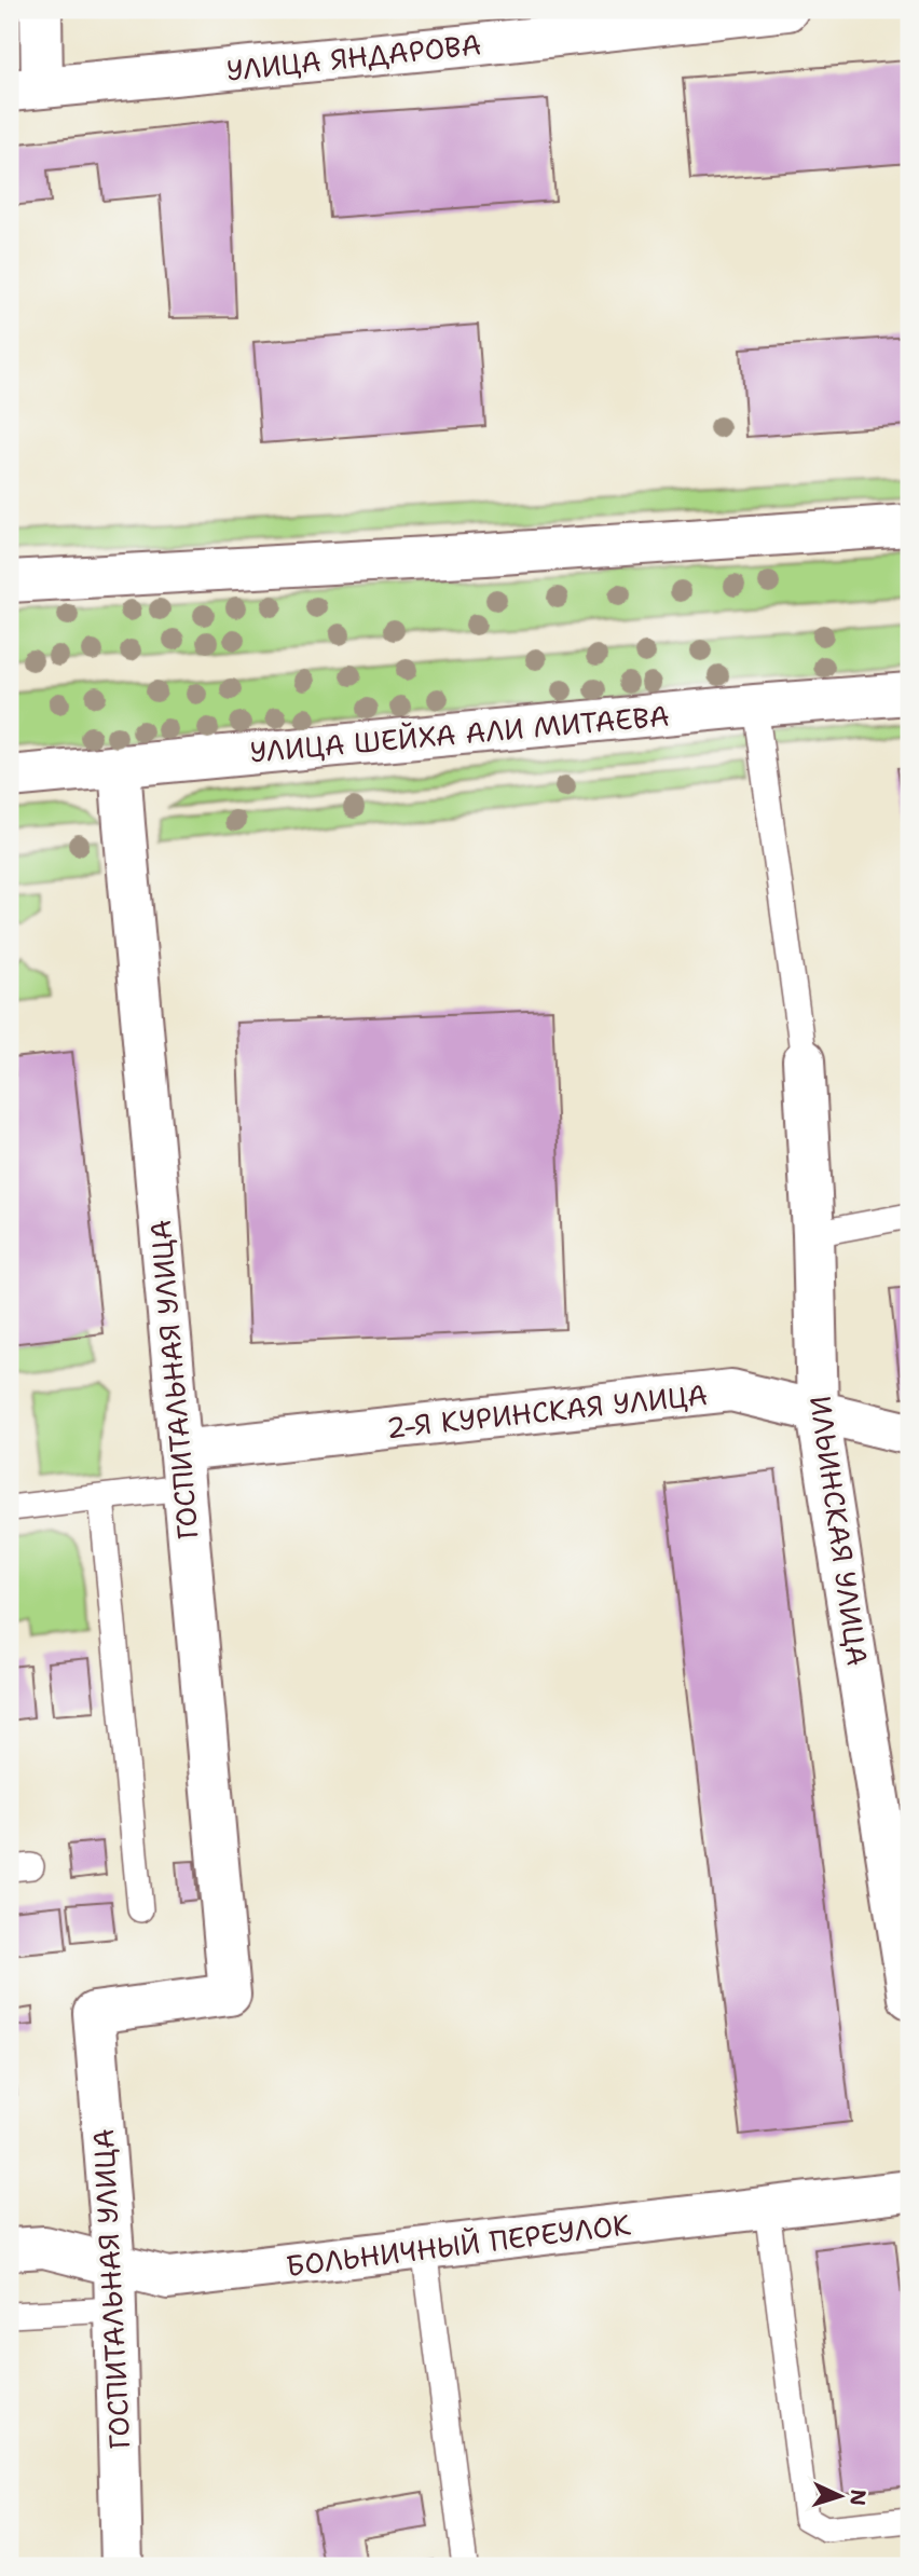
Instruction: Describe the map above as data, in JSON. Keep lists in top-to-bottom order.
{
  "streets": {
    "street": [
      "УЛИЦА ЯНДАРОВА",
      "УЛИЦА ШЕЙХА АЛИ МИТАЕВА",
      "ГОСПИТАЛЬНАЯ УЛИЦА",
      "2-Я КУРИНСКАЯ УЛИЦА",
      "ИЛЬИНСКАЯ УЛИЦА",
      "БОЛЬНИЧНЫЙ ПЕРЕУЛОК"
    ]
  },
  "crossings": [
    ["УЛИЦА ШЕЙХА АЛИ МИТАЕВА", "ГОСПИТАЛЬНАЯ УЛИЦА"],
    ["ГОСПИТАЛЬНАЯ УЛИЦА", "2-Я КУРИНСКАЯ УЛИЦА"],
    ["ГОСПИТАЛЬНАЯ УЛИЦА", "БОЛЬНИЧНЫЙ ПЕРЕУЛОК"],
    ["2-Я КУРИНСКАЯ УЛИЦА", "ИЛЬИНСКАЯ УЛИЦА"]
  ],
  "north": "right"
}
